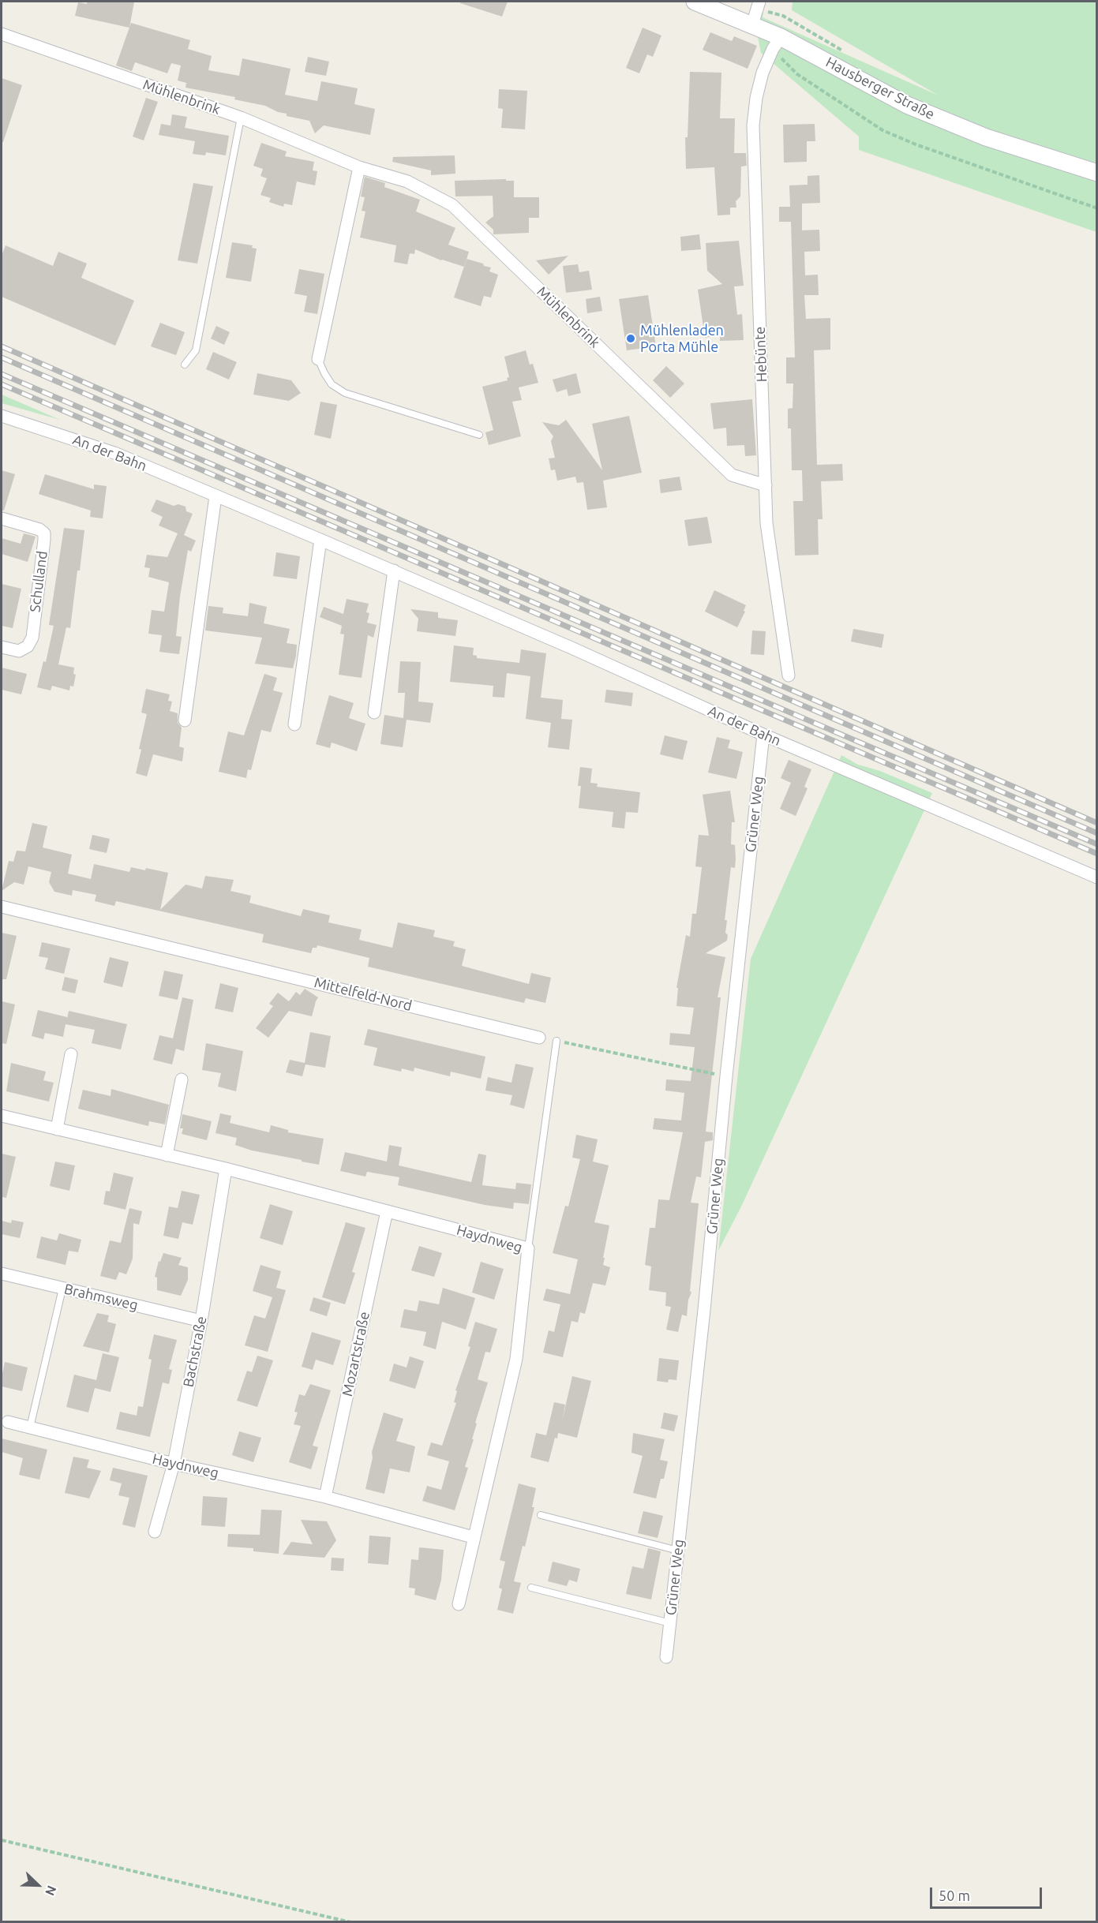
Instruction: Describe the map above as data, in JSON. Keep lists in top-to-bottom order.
{
  "streets": {
    "main road": ["Hausberger Straße"],
    "street": [
      "Mühlenbrink",
      "Hebünte",
      "An der Bahn",
      "Schulland",
      "Grüner Weg",
      "Mittelfeld-Nord",
      "Haydnweg",
      "Brahmsweg",
      "Bachstraße",
      "Mozartstraße"
    ]
  },
  "crossings": [
    ["Hausberger Straße", "Hebünte"],
    ["Mühlenbrink", "Hebünte"],
    ["An der Bahn", "Grüner Weg"],
    ["Haydnweg", "Bachstraße"],
    ["Haydnweg", "Mozartstraße"],
    ["Brahmsweg", "Bachstraße"]
  ],
  "places": ["Mühlenladen Porta Mühle"],
  "scale_bar": "50 m",
  "north": "bottom right"
}
